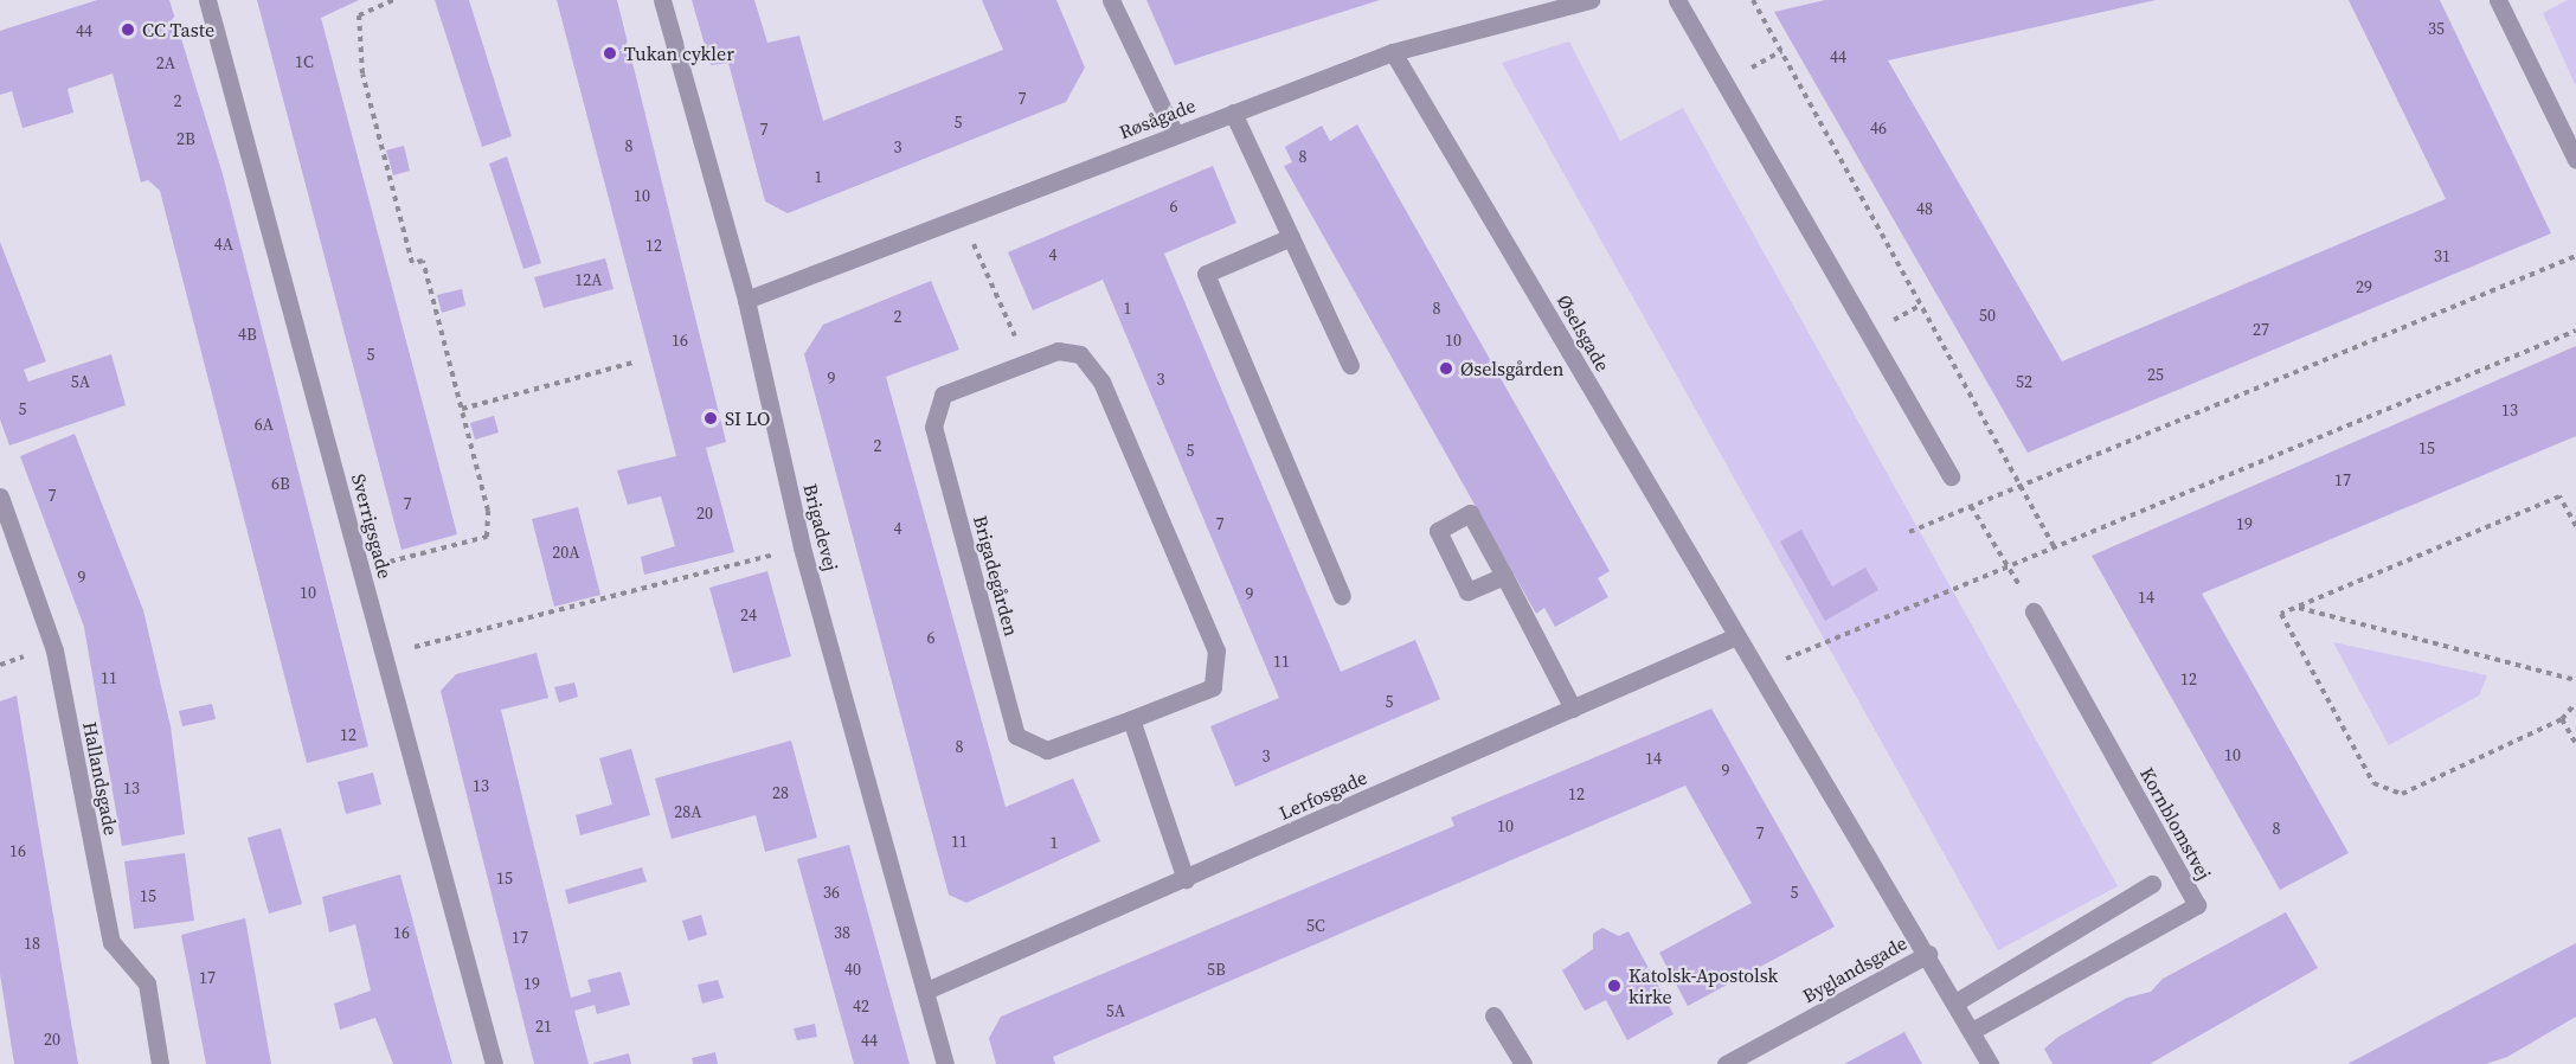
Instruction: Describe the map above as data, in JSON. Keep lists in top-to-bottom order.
{
  "streets": {
    "street": [
      "Røsågade",
      "Øselsgade",
      "Sverrigsgade",
      "Brigadevej",
      "Brigadegården",
      "Hallandsgade",
      "Lerfosgade",
      "Kornblomstvej",
      "Byglandsgade"
    ]
  },
  "crossings": [
    ["Røsågade", "Øselsgade"],
    ["Røsågade", "Brigadevej"],
    ["Øselsgade", "Lerfosgade"],
    ["Brigadevej", "Lerfosgade"]
  ],
  "places": [
    "CC Taste",
    "Tukan cykler",
    "Øselsgården",
    "SI LO",
    "Katolsk-Apostolsk kirke"
  ],
  "house_numbers": [
    "35",
    "44",
    "44",
    "1C",
    "2A",
    "7",
    "2",
    "5",
    "46",
    "7",
    "2B",
    "8",
    "3",
    "8",
    "1",
    "10",
    "6",
    "48",
    "4A",
    "12",
    "4",
    "31",
    "12A",
    "29",
    "1",
    "8",
    "50",
    "2",
    "27",
    "4B",
    "16",
    "10",
    "5",
    "25",
    "9",
    "3",
    "5A",
    "52",
    "5",
    "13",
    "6A",
    "2",
    "15",
    "5",
    "17",
    "6B",
    "7",
    "7",
    "20",
    "7",
    "19",
    "4",
    "20A",
    "9",
    "10",
    "9",
    "14",
    "24",
    "6",
    "11",
    "11",
    "12",
    "5",
    "12",
    "8",
    "10",
    "3",
    "14",
    "9",
    "13",
    "13",
    "28",
    "12",
    "28A",
    "10",
    "8",
    "7",
    "11",
    "1",
    "16",
    "15",
    "36",
    "5",
    "15",
    "5C",
    "16",
    "38",
    "17",
    "18",
    "40",
    "5B",
    "17",
    "19",
    "42",
    "5A",
    "21",
    "20",
    "44"
  ]
}
